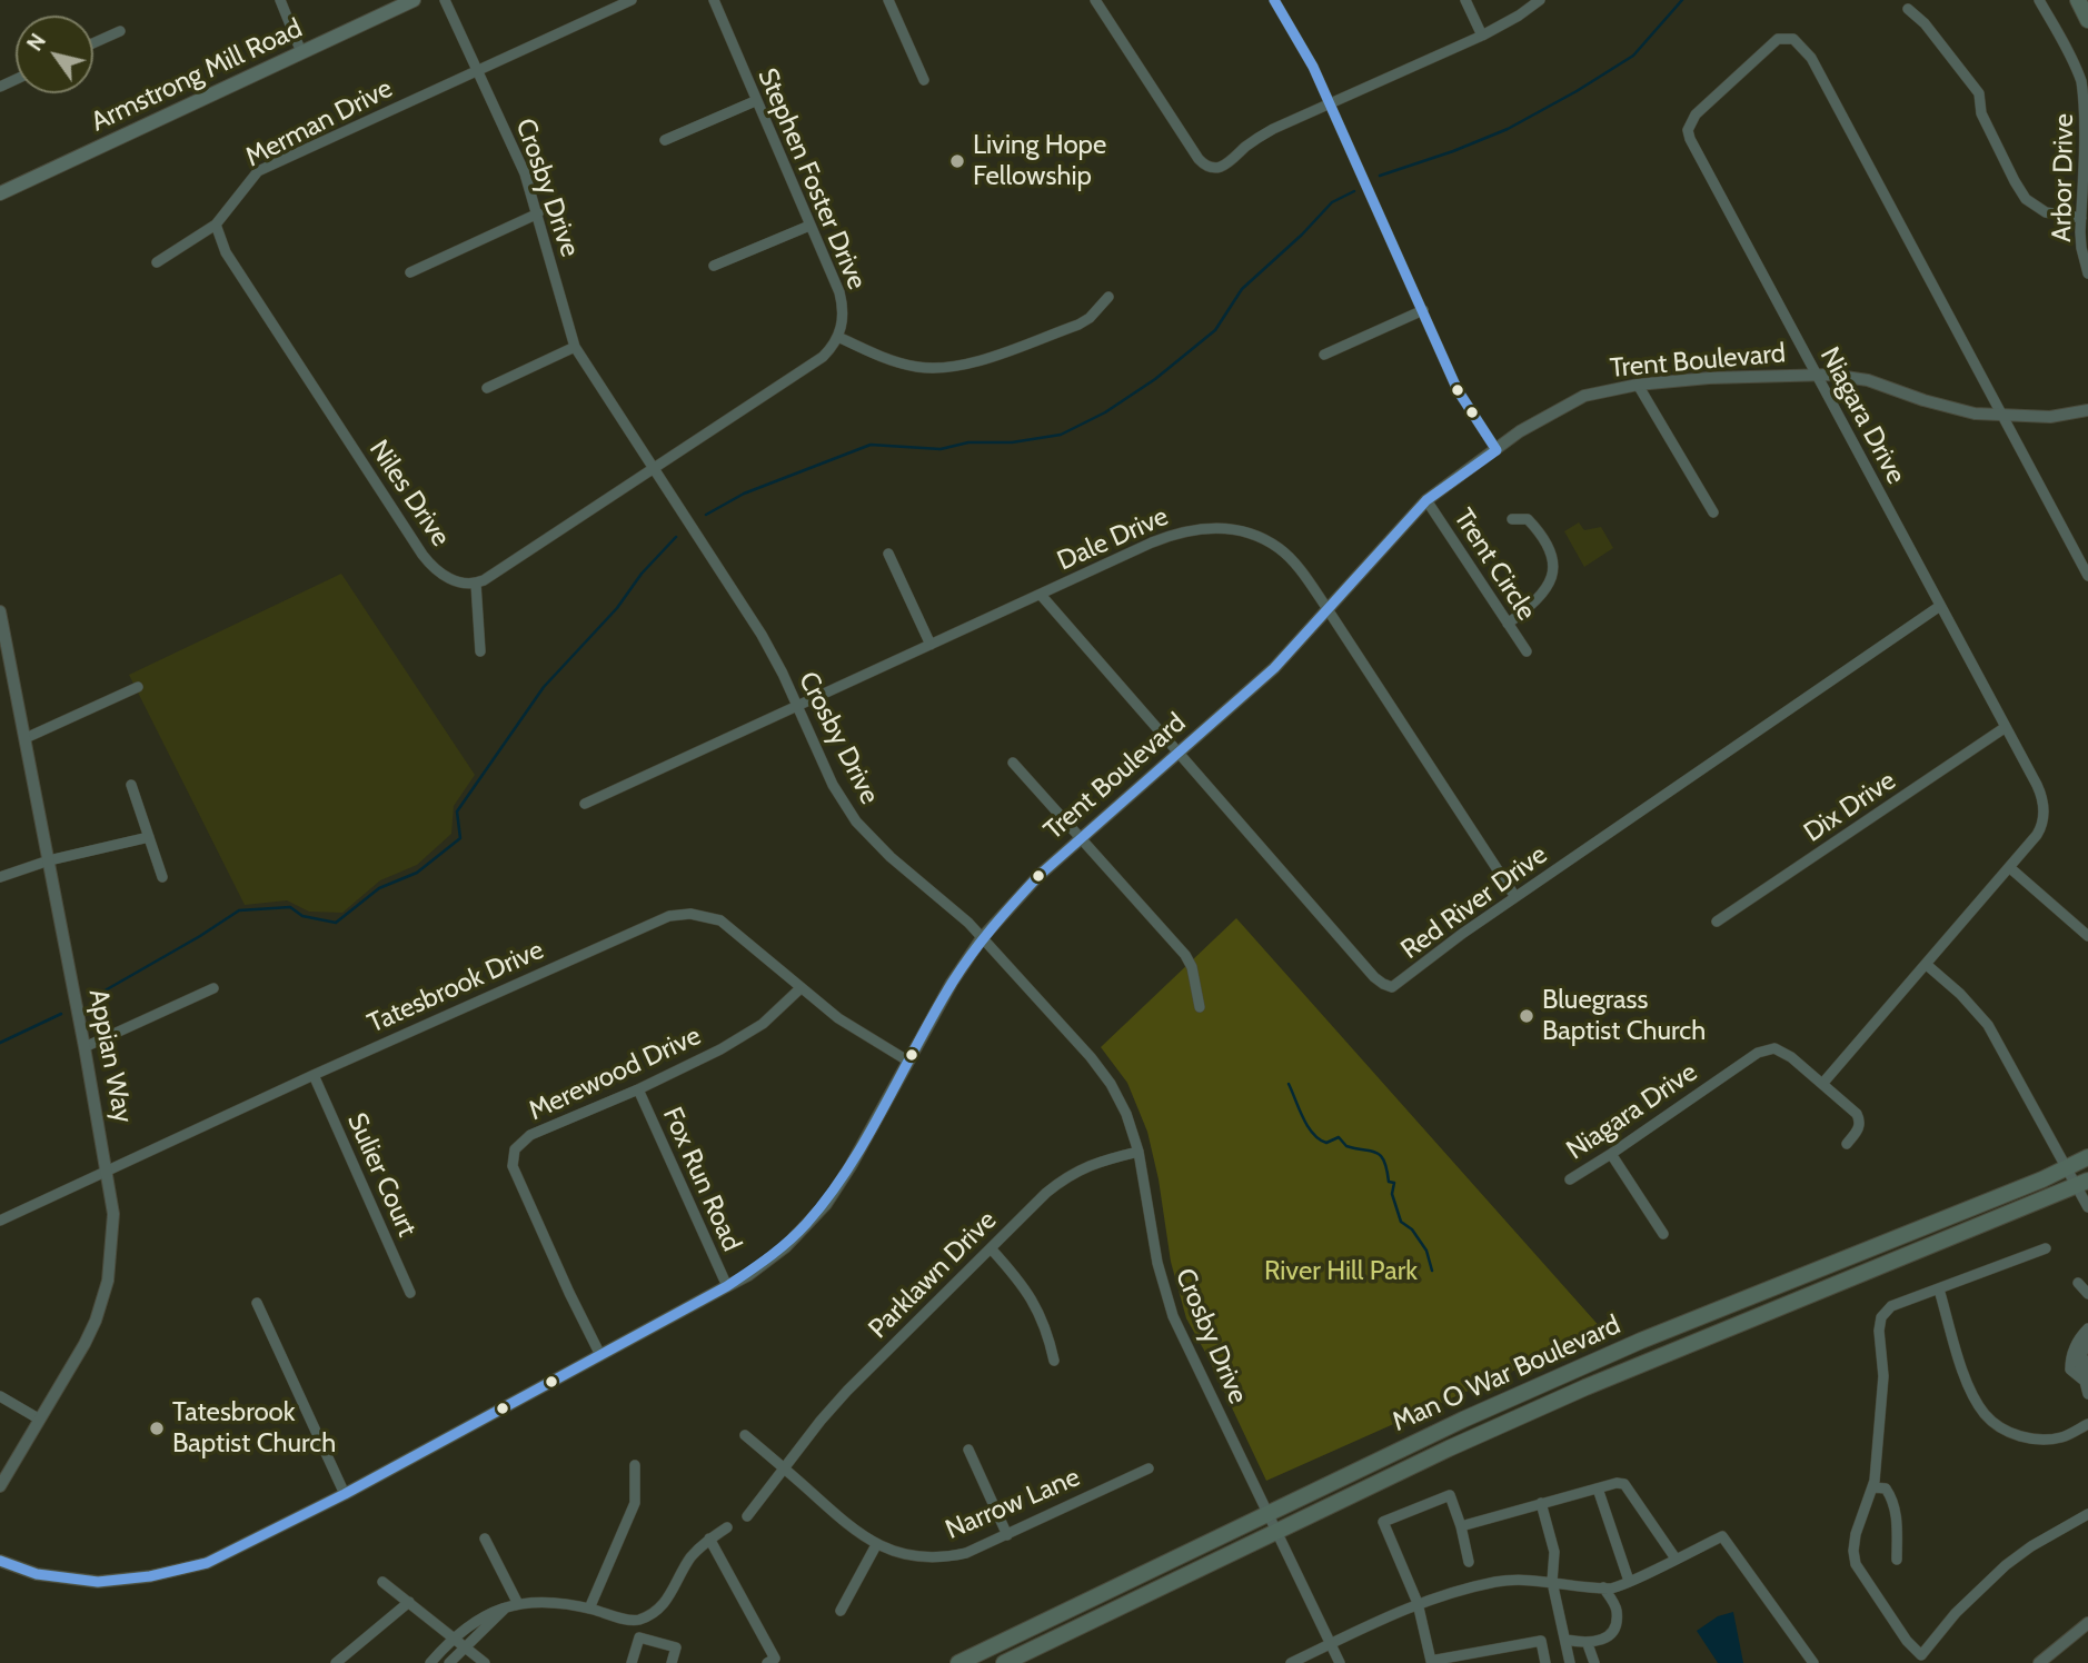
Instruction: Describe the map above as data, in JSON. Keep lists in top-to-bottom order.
{
  "streets": {
    "main road": ["Armstrong Mill Road", "Man O War Boulevard"],
    "street": [
      "Merman Drive",
      "Arbor Drive",
      "Stephen Foster Drive",
      "Crosby Drive",
      "Trent Boulevard",
      "Niagara Drive",
      "Niles Drive",
      "Dale Drive",
      "Trent Circle",
      "Dix Drive",
      "Red River Drive",
      "Tatesbrook Drive",
      "Appian Way",
      "Merewood Drive",
      "Sulier Court",
      "Fox Run Road",
      "Parklawn Drive",
      "Narrow Lane"
    ]
  },
  "crossings": [
    ["Merman Drive", "Crosby Drive"],
    ["Merman Drive", "Niles Drive"],
    ["Crosby Drive", "Trent Boulevard"],
    ["Crosby Drive", "Dale Drive"],
    ["Crosby Drive", "Parklawn Drive"],
    ["Crosby Drive", "Man O War Boulevard"],
    ["Trent Boulevard", "Niagara Drive"],
    ["Trent Boulevard", "Dale Drive"],
    ["Trent Boulevard", "Trent Circle"],
    ["Trent Boulevard", "Red River Drive"],
    ["Trent Boulevard", "Tatesbrook Drive"],
    ["Trent Boulevard", "Merewood Drive"],
    ["Trent Boulevard", "Fox Run Road"],
    ["Niagara Drive", "Dix Drive"],
    ["Niagara Drive", "Red River Drive"],
    ["Dale Drive", "Red River Drive"],
    ["Tatesbrook Drive", "Appian Way"],
    ["Tatesbrook Drive", "Merewood Drive"],
    ["Tatesbrook Drive", "Sulier Court"],
    ["Merewood Drive", "Fox Run Road"],
    ["Parklawn Drive", "Narrow Lane"]
  ],
  "parks": ["River Hill Park"],
  "places": ["Living Hope Fellowship", "Bluegrass Baptist Church", "Tatesbrook Baptist Church"],
  "north": "top left"
}
